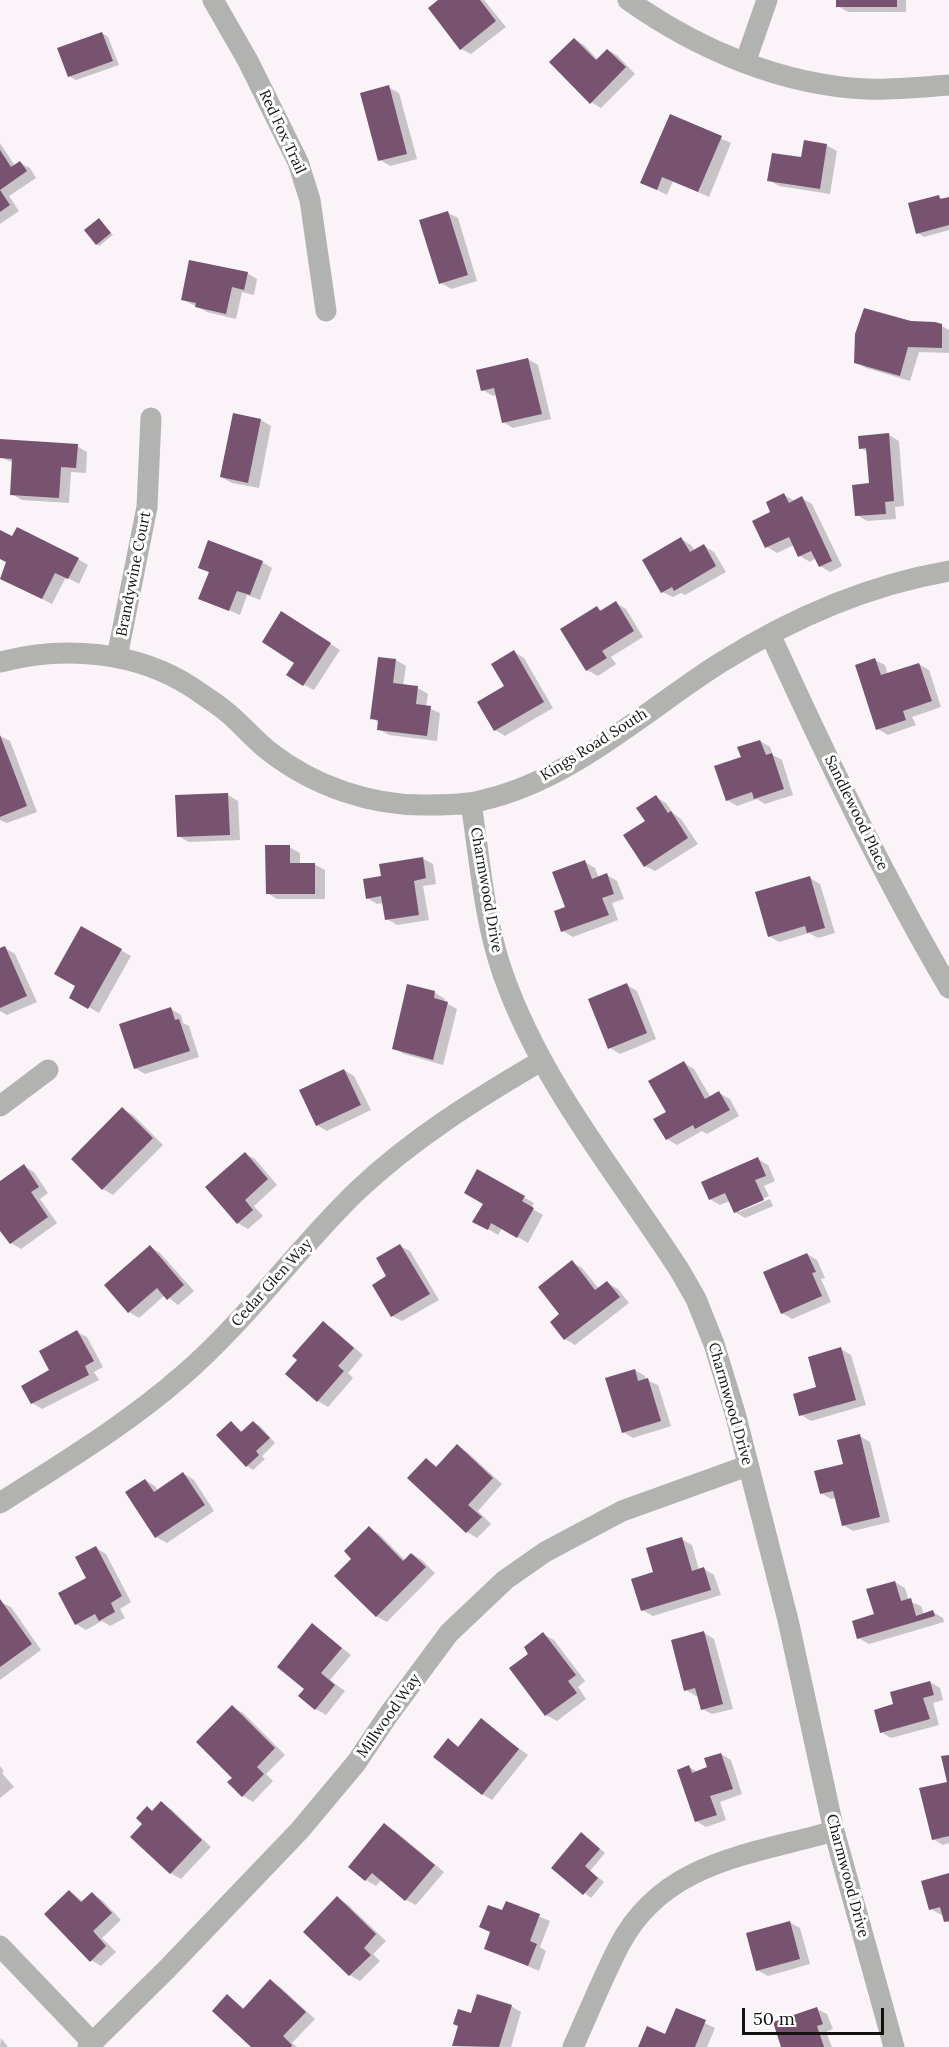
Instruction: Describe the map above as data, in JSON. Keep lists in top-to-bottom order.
{
  "streets": {
    "street": [
      "Red Fox Trail",
      "Brandywine Court",
      "Kings Road South",
      "Sandlewood Place",
      "Charmwood Drive",
      "Cedar Glen Way",
      "Millwood Way"
    ]
  },
  "crossings": [
    ["Brandywine Court", "Kings Road South"],
    ["Kings Road South", "Sandlewood Place"],
    ["Kings Road South", "Charmwood Drive"],
    ["Charmwood Drive", "Cedar Glen Way"],
    ["Charmwood Drive", "Millwood Way"]
  ],
  "scale_bar": "50 m"
}
